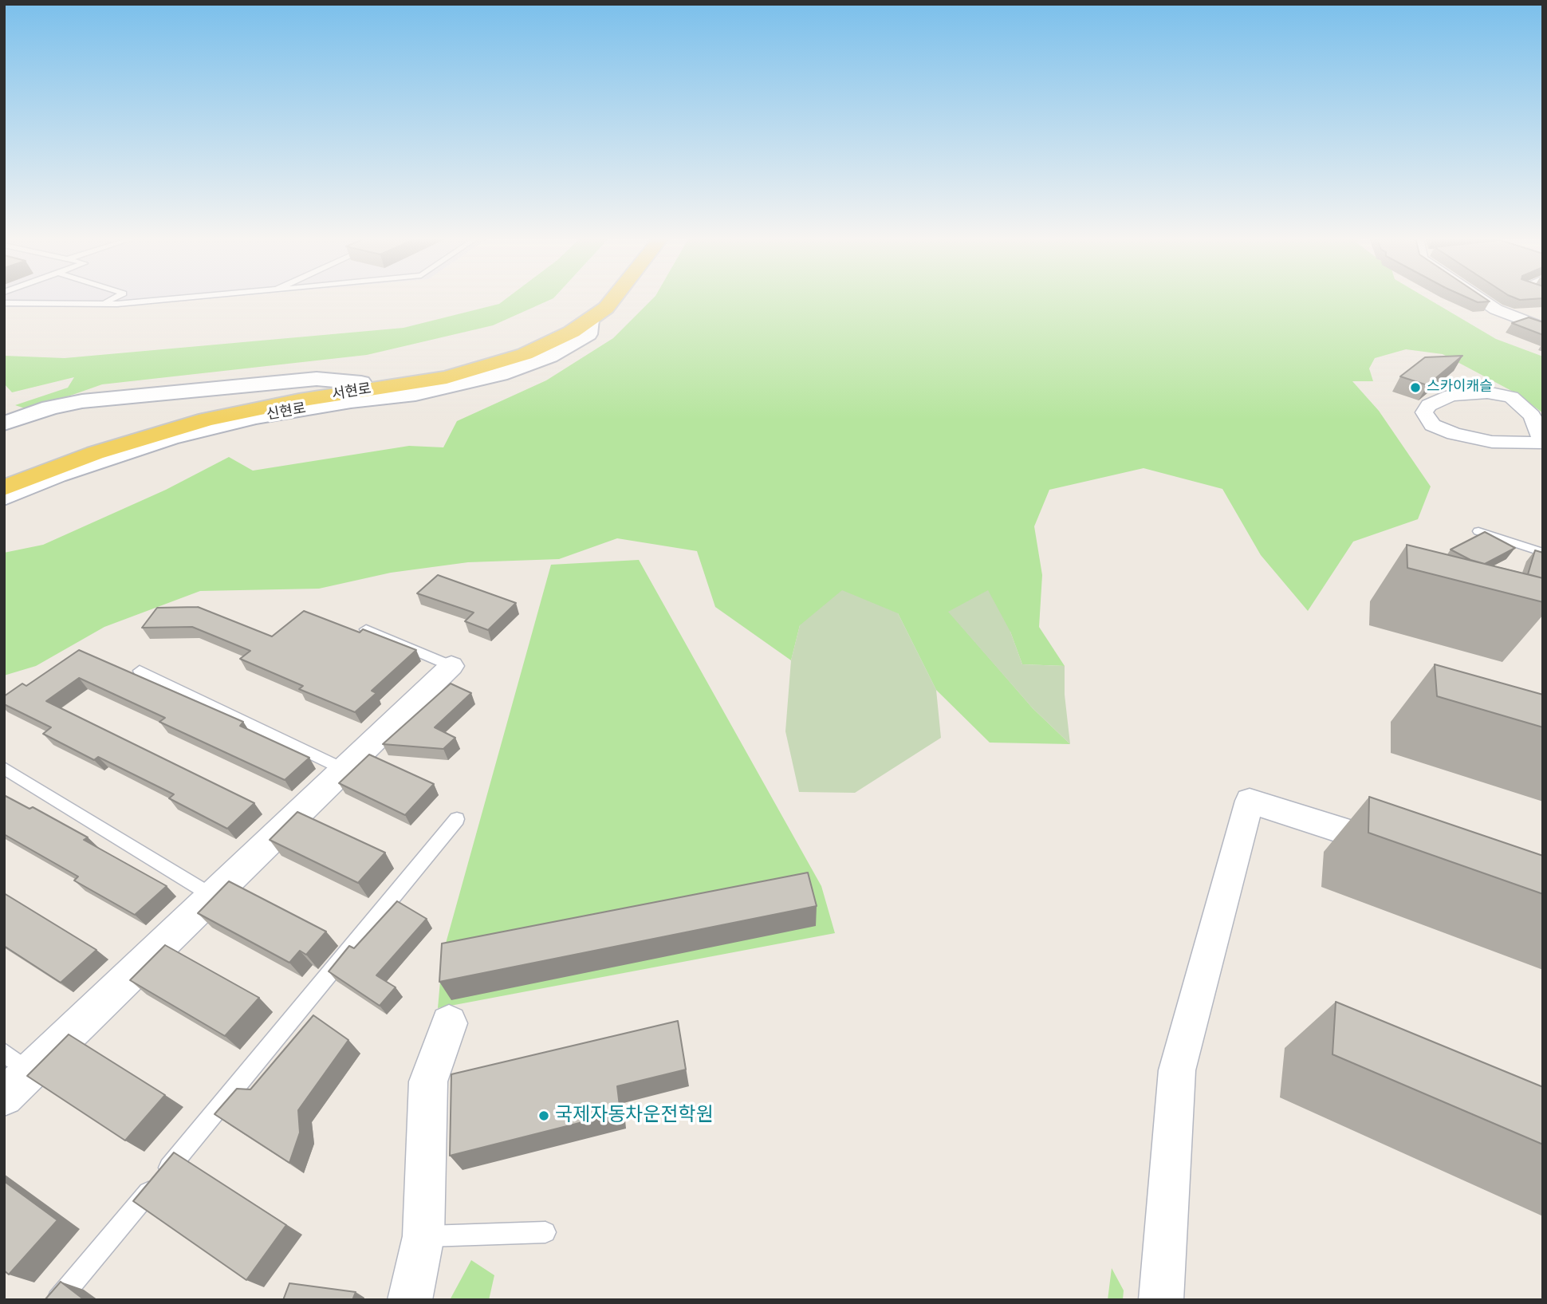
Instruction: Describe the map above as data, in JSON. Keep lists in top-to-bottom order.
{
  "streets": {
    "main road": ["서현로", "신현로"]
  },
  "crossings": [
    ["서현로", "신현로"]
  ],
  "places": ["스카이캐슬", "국제자동차운전학원"]
}
